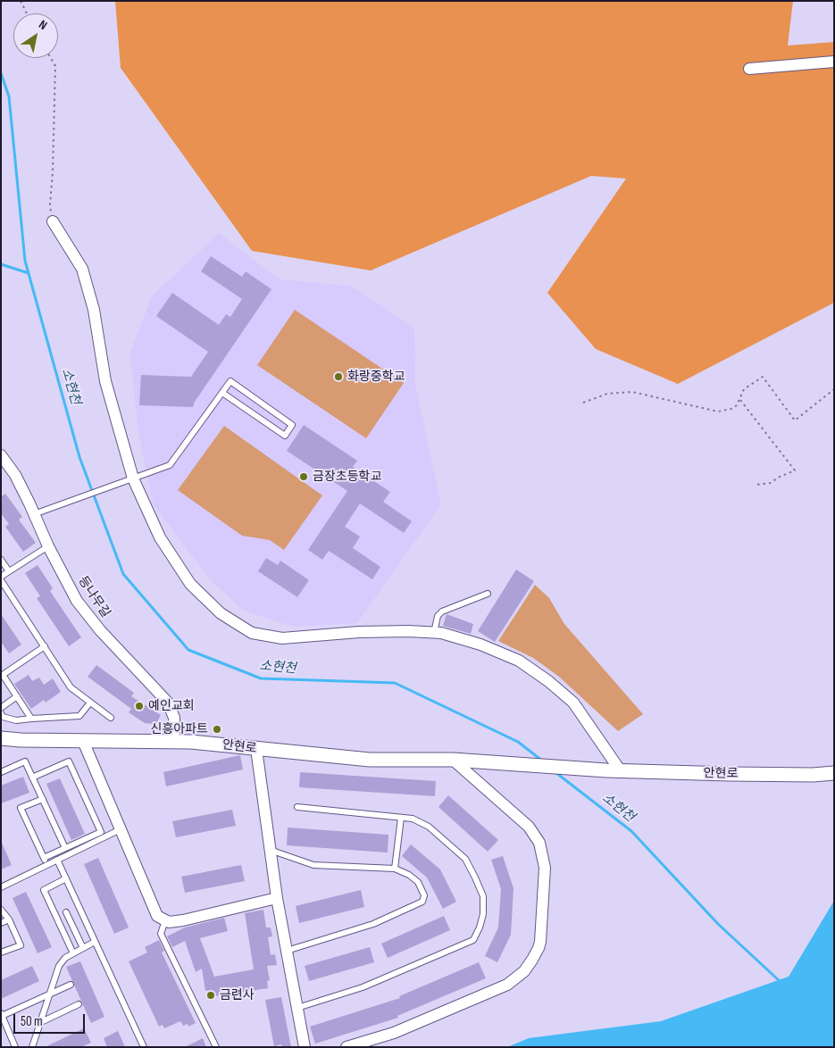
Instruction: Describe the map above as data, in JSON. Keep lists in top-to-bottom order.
{
  "streets": {
    "street": ["등나무길", "안현로"]
  },
  "crossings": [
    ["등나무길", "안현로"]
  ],
  "water": ["소현천"],
  "places": [
    "화랑중학교",
    "금장초등학교",
    "예인교회",
    "신흥아파트",
    "금련사"
  ],
  "scale_bar": "50 m",
  "north": "top right"
}
